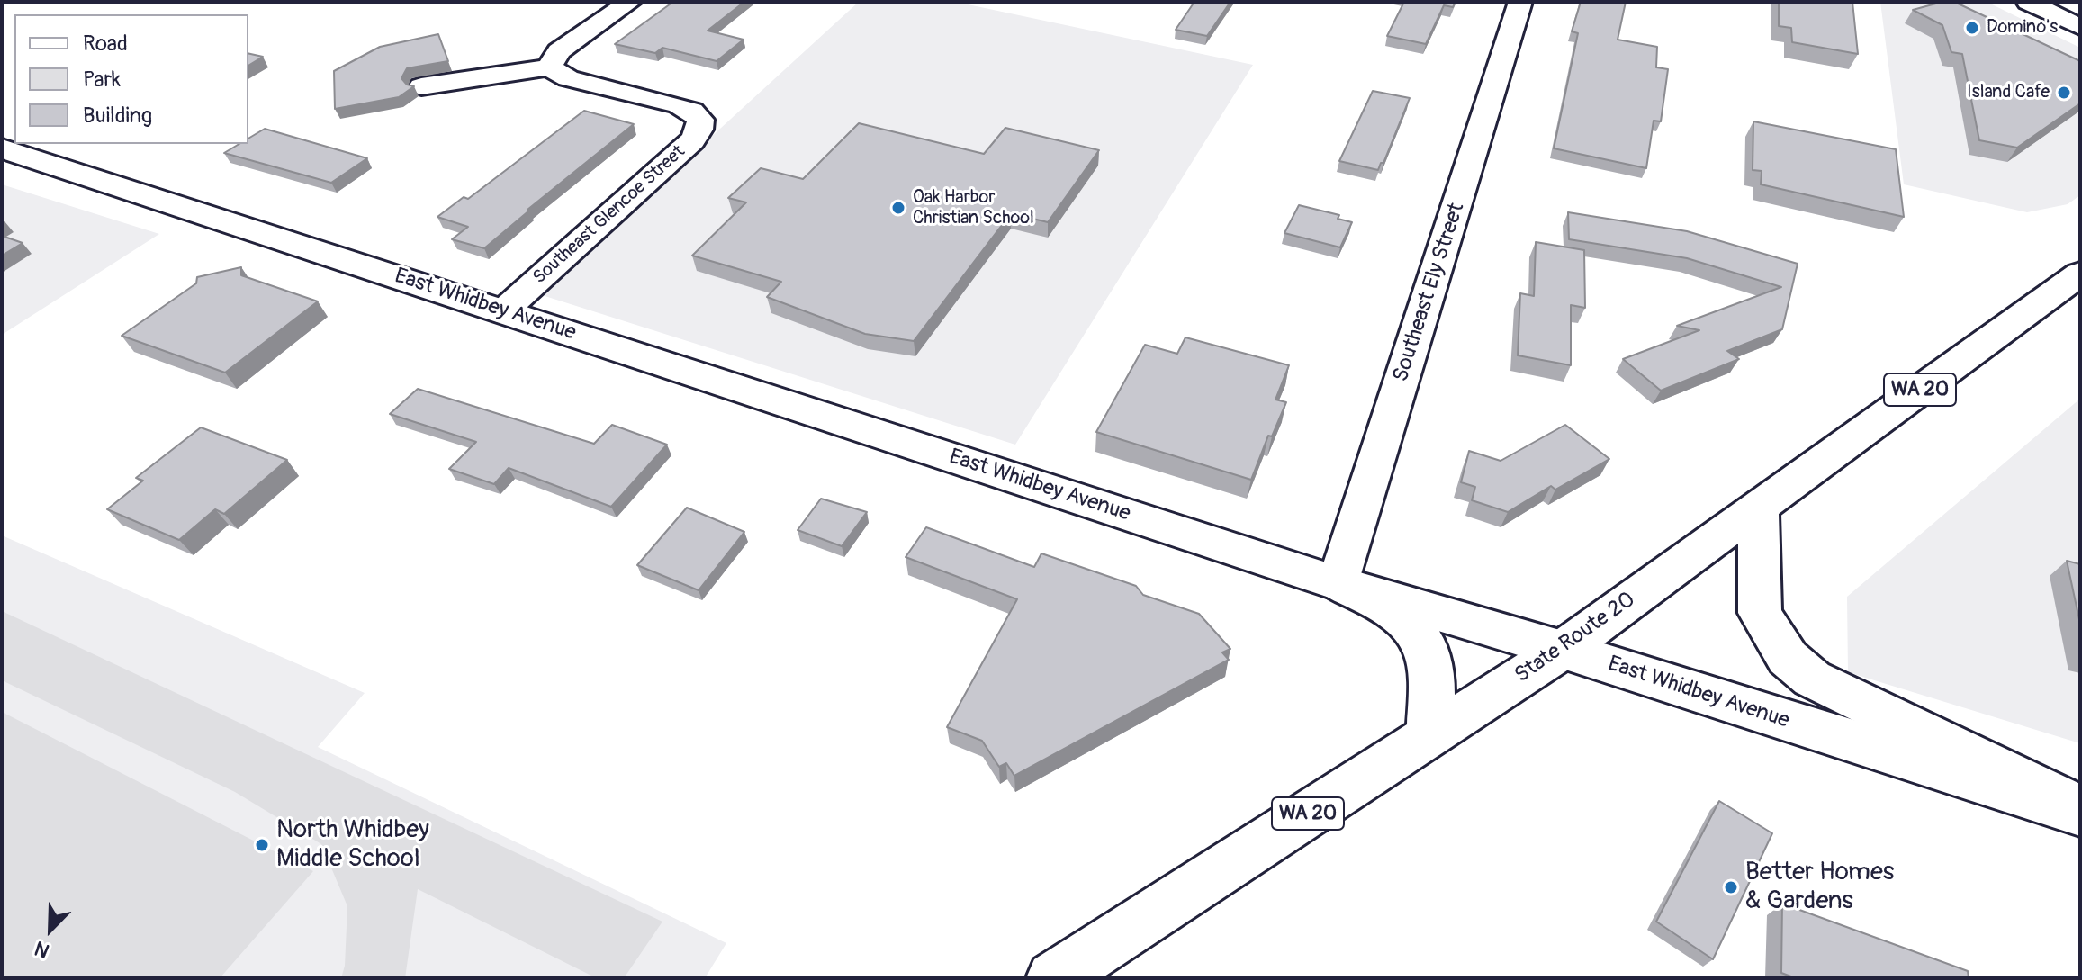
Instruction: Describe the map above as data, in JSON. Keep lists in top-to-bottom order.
{
  "streets": {
    "street": [
      "Southeast Glencoe Street",
      "Southeast Ely Street",
      "East Whidbey Avenue",
      "WA 20",
      "State Route 20"
    ]
  },
  "crossings": [
    ["Southeast Glencoe Street", "East Whidbey Avenue"],
    ["Southeast Ely Street", "East Whidbey Avenue"],
    ["East Whidbey Avenue", "State Route 20"]
  ],
  "places": [
    "Domino's",
    "Island Cafe",
    "Oak Harbor Christian School",
    "North Whidbey Middle School",
    "Better Homes & Gardens"
  ],
  "legend": ["Road", "Park", "Building"],
  "north": "bottom left"
}
